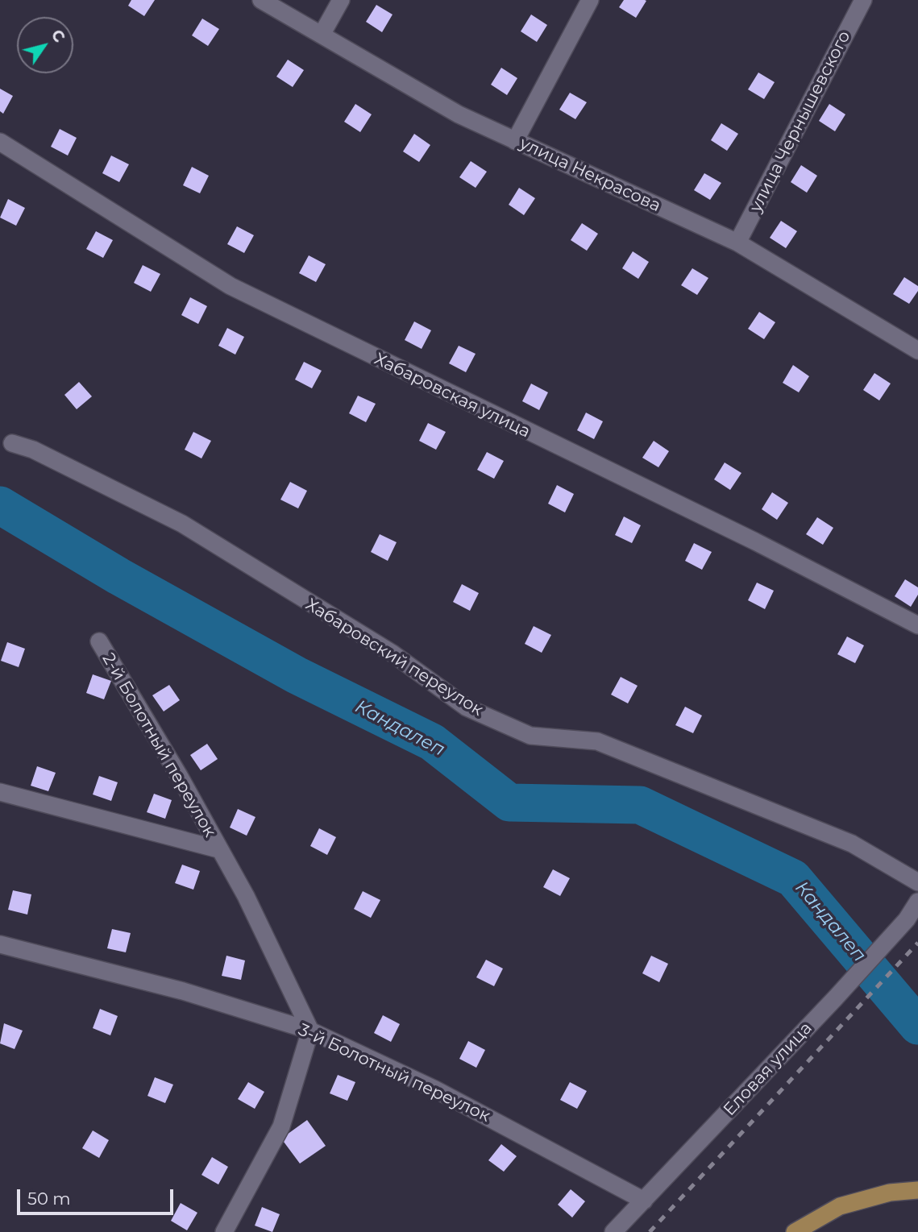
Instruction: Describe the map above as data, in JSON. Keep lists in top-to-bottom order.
{
  "streets": {
    "street": [
      "улица Чернышевского",
      "улица Некрасова",
      "Хабаровская улица",
      "Хабаровский переулок",
      "2-й Болотный переулок",
      "Еловая улица",
      "3-й Болотный переулок"
    ]
  },
  "crossings": [
    ["улица Чернышевского", "улица Некрасова"],
    ["2-й Болотный переулок", "3-й Болотный переулок"],
    ["Еловая улица", "3-й Болотный переулок"]
  ],
  "water": ["Кандалеп"],
  "scale_bar": "50 m",
  "north": "top right"
}
